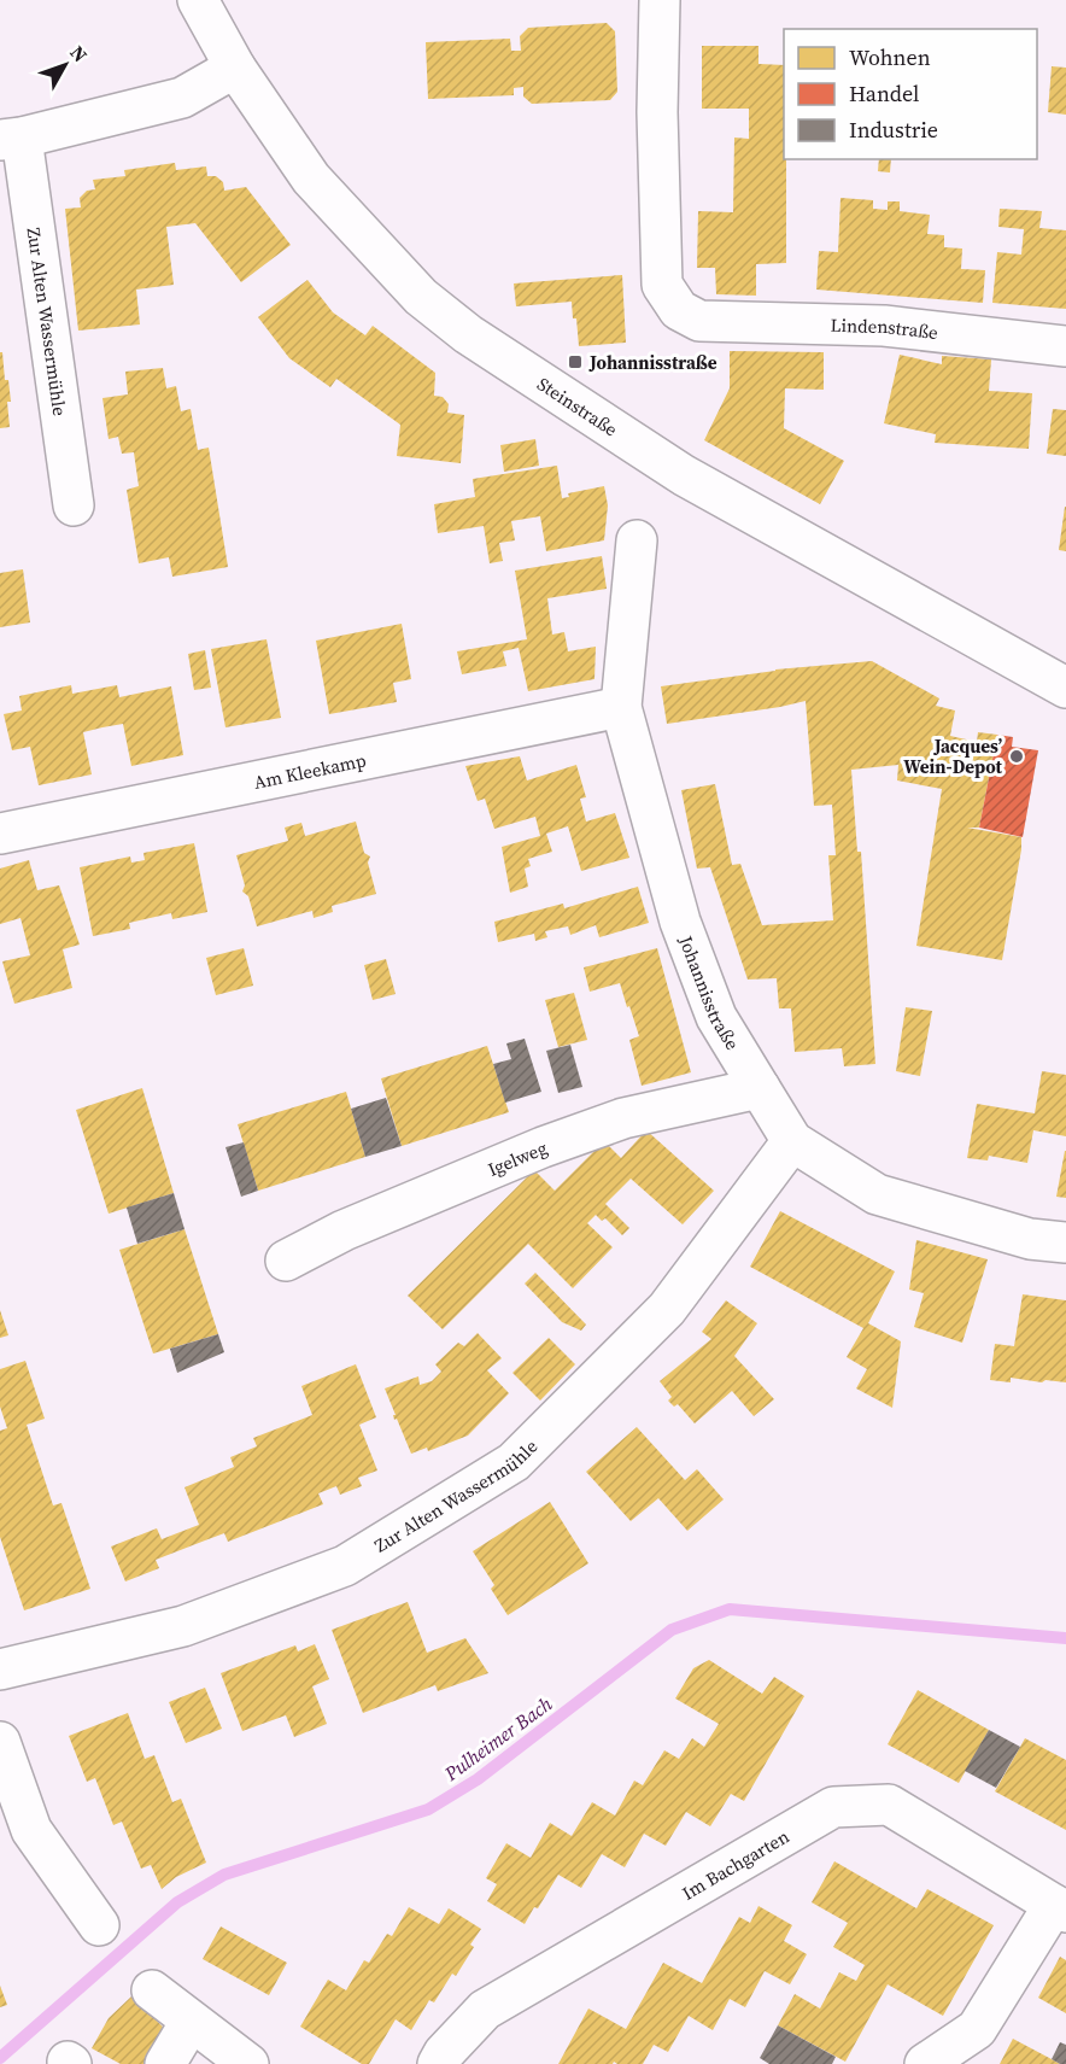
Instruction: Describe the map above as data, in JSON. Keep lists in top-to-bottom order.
{
  "streets": {
    "street": [
      "Zur Alten Wassermühle",
      "Lindenstraße",
      "Steinstraße",
      "Am Kleekamp",
      "Johannisstraße",
      "Igelweg",
      "Im Bachgarten"
    ]
  },
  "crossings": [
    ["Zur Alten Wassermühle", "Steinstraße"],
    ["Zur Alten Wassermühle", "Johannisstraße"],
    ["Am Kleekamp", "Johannisstraße"],
    ["Johannisstraße", "Igelweg"]
  ],
  "water": ["Pulheimer Bach"],
  "places": {
    "transit": ["Johannisstraße"],
    "other": ["Jacques’ Wein-Depot"]
  },
  "legend": ["Wohnen", "Handel", "Industrie"],
  "north": "top right"
}
